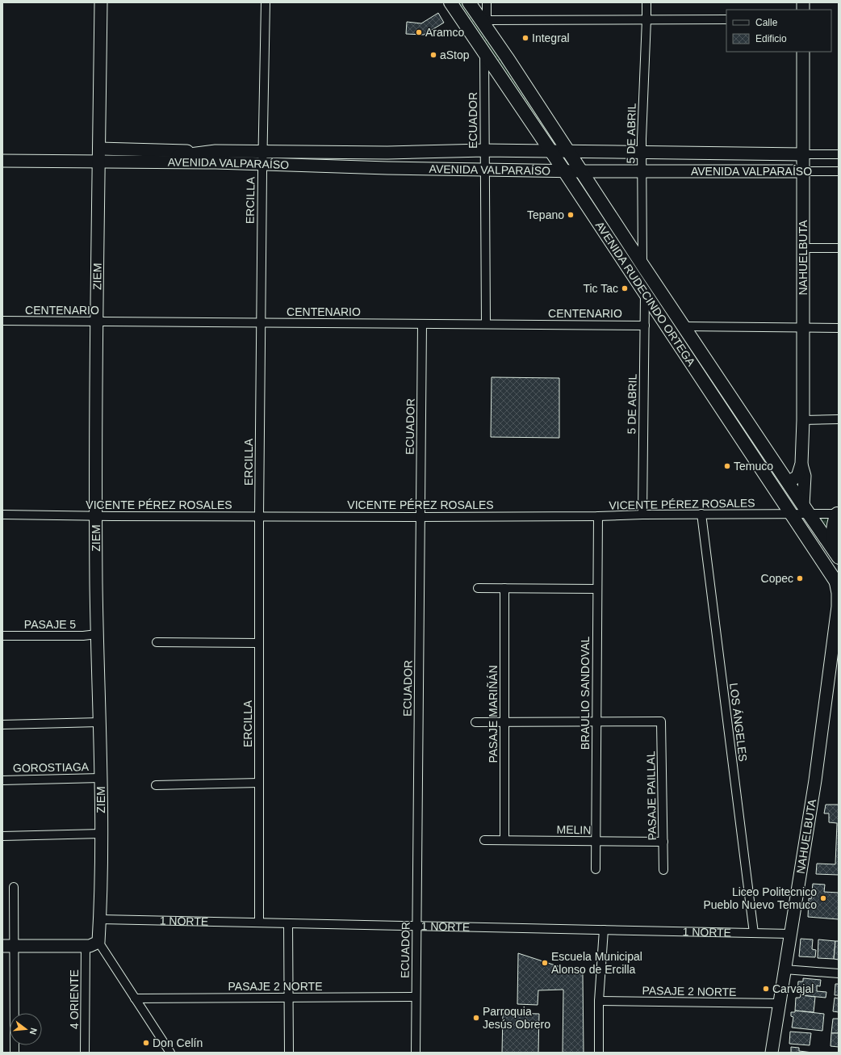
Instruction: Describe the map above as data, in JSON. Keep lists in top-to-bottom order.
{
  "streets": {
    "main road": ["AVENIDA RUDECINDO ORTEGA"],
    "street": [
      "ECUADOR",
      "5 DE ABRIL",
      "AVENIDA VALPARAÍSO",
      "ERCILLA",
      "NAHUELBUTA",
      "ZIEM",
      "CENTENARIO",
      "VICENTE PÉREZ ROSALES",
      "PASAJE 5",
      "BRAULIO SANDOVAL",
      "PASAJE MARIÑÁN",
      "LOS ÁNGELES",
      "GOROSTIAGA",
      "PASAJE PAILLAL",
      "MELIN",
      "1 NORTE",
      "PASAJE 2 NORTE",
      "4 ORIENTE"
    ]
  },
  "crossings": [
    ["ECUADOR", "AVENIDA VALPARAÍSO"],
    ["ECUADOR", "AVENIDA RUDECINDO ORTEGA"],
    ["ECUADOR", "CENTENARIO"],
    ["ECUADOR", "VICENTE PÉREZ ROSALES"],
    ["ECUADOR", "1 NORTE"],
    ["ECUADOR", "PASAJE 2 NORTE"],
    ["5 DE ABRIL", "AVENIDA VALPARAÍSO"],
    ["5 DE ABRIL", "AVENIDA RUDECINDO ORTEGA"],
    ["5 DE ABRIL", "CENTENARIO"],
    ["5 DE ABRIL", "VICENTE PÉREZ ROSALES"],
    ["AVENIDA VALPARAÍSO", "ERCILLA"],
    ["AVENIDA VALPARAÍSO", "NAHUELBUTA"],
    ["AVENIDA VALPARAÍSO", "ZIEM"],
    ["AVENIDA VALPARAÍSO", "AVENIDA RUDECINDO ORTEGA"],
    ["ERCILLA", "CENTENARIO"],
    ["ERCILLA", "VICENTE PÉREZ ROSALES"],
    ["ERCILLA", "1 NORTE"],
    ["NAHUELBUTA", "AVENIDA RUDECINDO ORTEGA"],
    ["NAHUELBUTA", "VICENTE PÉREZ ROSALES"],
    ["NAHUELBUTA", "1 NORTE"],
    ["NAHUELBUTA", "PASAJE 2 NORTE"],
    ["ZIEM", "CENTENARIO"],
    ["ZIEM", "VICENTE PÉREZ ROSALES"],
    ["ZIEM", "PASAJE 5"],
    ["ZIEM", "GOROSTIAGA"],
    ["ZIEM", "1 NORTE"],
    ["AVENIDA RUDECINDO ORTEGA", "VICENTE PÉREZ ROSALES"],
    ["VICENTE PÉREZ ROSALES", "BRAULIO SANDOVAL"],
    ["VICENTE PÉREZ ROSALES", "LOS ÁNGELES"],
    ["BRAULIO SANDOVAL", "PASAJE PAILLAL"],
    ["BRAULIO SANDOVAL", "MELIN"],
    ["PASAJE MARIÑÁN", "MELIN"],
    ["LOS ÁNGELES", "1 NORTE"],
    ["PASAJE PAILLAL", "MELIN"]
  ],
  "places": [
    "Aramco",
    "Integral",
    "aStop",
    "Tepano",
    "Tic Tac",
    "Temuco",
    "Copec",
    "Liceo Politecnico Pueblo Nuevo Temuco",
    "Escuela Municipal Alonso de Ercilla",
    "Carvajal",
    "Parroquia Jesús Obrero",
    "Don Celín"
  ],
  "legend": ["Calle", "Edificio"],
  "north": "right"
}
